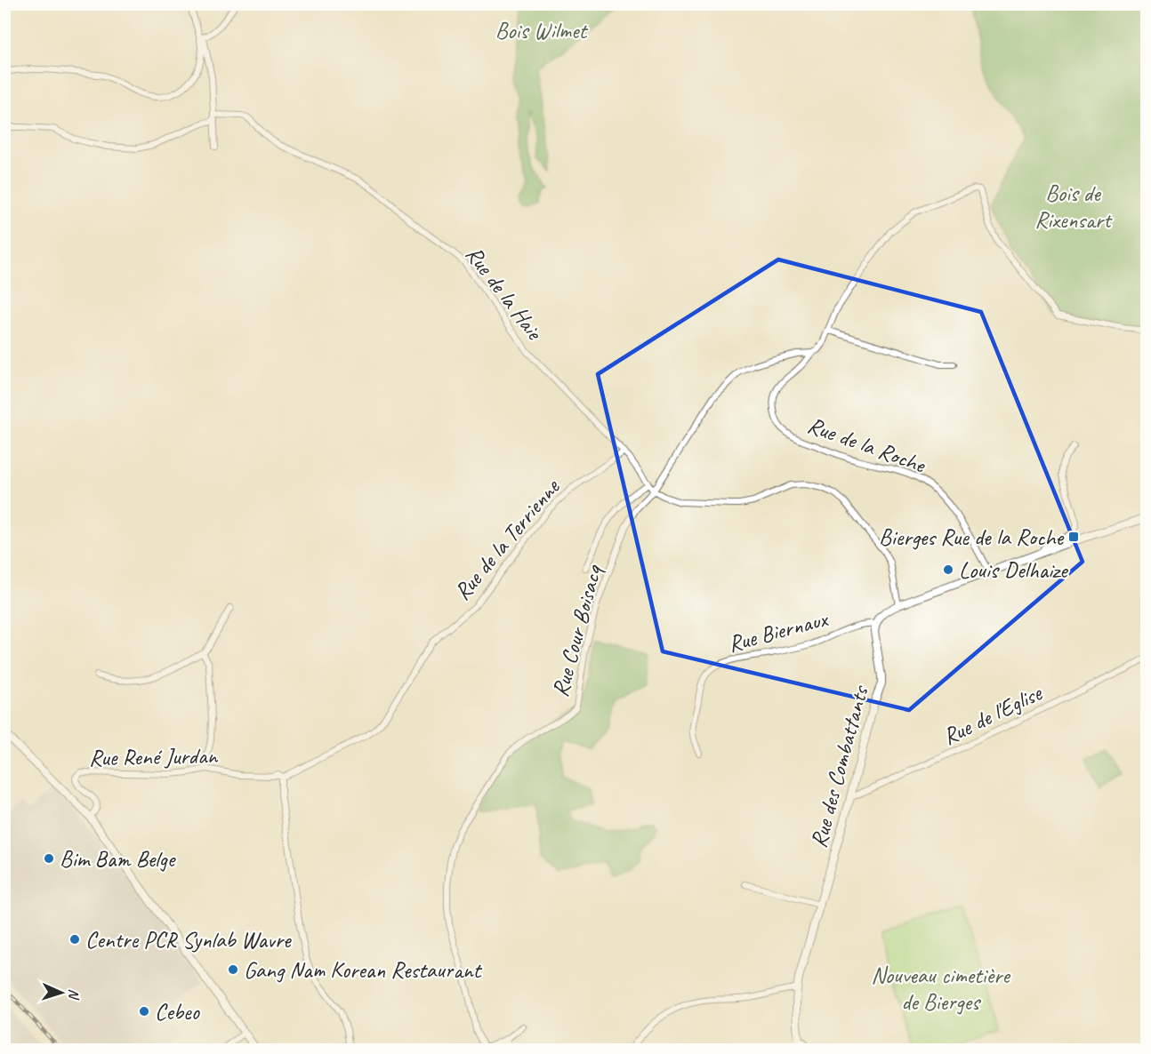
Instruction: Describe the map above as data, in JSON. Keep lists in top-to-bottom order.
{
  "streets": {
    "street": [
      "Rue de la Haie",
      "Rue de la Roche",
      "Rue de la Terrienne",
      "Rue Cour Boisacq",
      "Rue Biernaux",
      "Rue de l'Eglise",
      "Rue René Jurdan",
      "Rue des Combattants"
    ]
  },
  "crossings": [
    ["Rue de la Haie", "Rue de la Terrienne"],
    ["Rue de la Haie", "Rue Cour Boisacq"],
    ["Rue de la Roche", "Rue Cour Boisacq"],
    ["Rue de la Terrienne", "Rue René Jurdan"],
    ["Rue Biernaux", "Rue des Combattants"],
    ["Rue de l'Eglise", "Rue des Combattants"]
  ],
  "parks": ["Bois Wilmet", "Bois de Rixensart", "Nouveau cimetière de Bierges"],
  "places": {
    "transit": ["Bierges Rue de la Roche"],
    "other": [
      "Louis Delhaize",
      "Bim Bam Belge",
      "Centre PCR Synlab Wavre",
      "Gang Nam Korean Restaurant",
      "Cebeo"
    ]
  },
  "north": "right"
}
